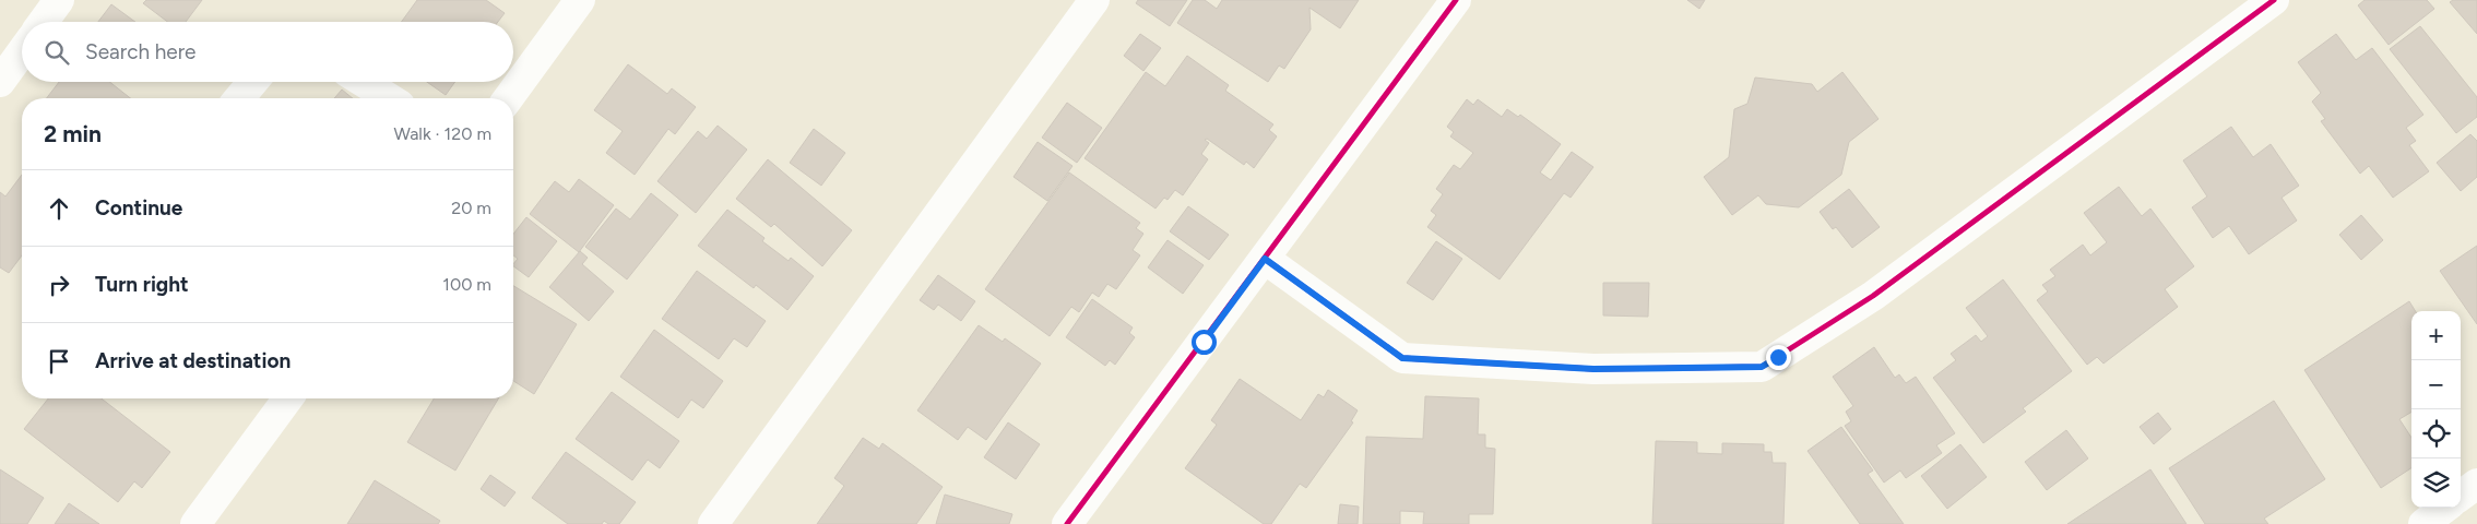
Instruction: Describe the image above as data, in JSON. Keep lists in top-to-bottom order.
{
  "page": {
    "search": "Search here",
    "heading": ["2 min", "Walk · 120 m"],
    "list": [
      ["Continue", "20 m"],
      ["Turn right", "100 m"],
      "Arrive at destination"
    ],
    "map_buttons": ["+", "−"]
  }
}
